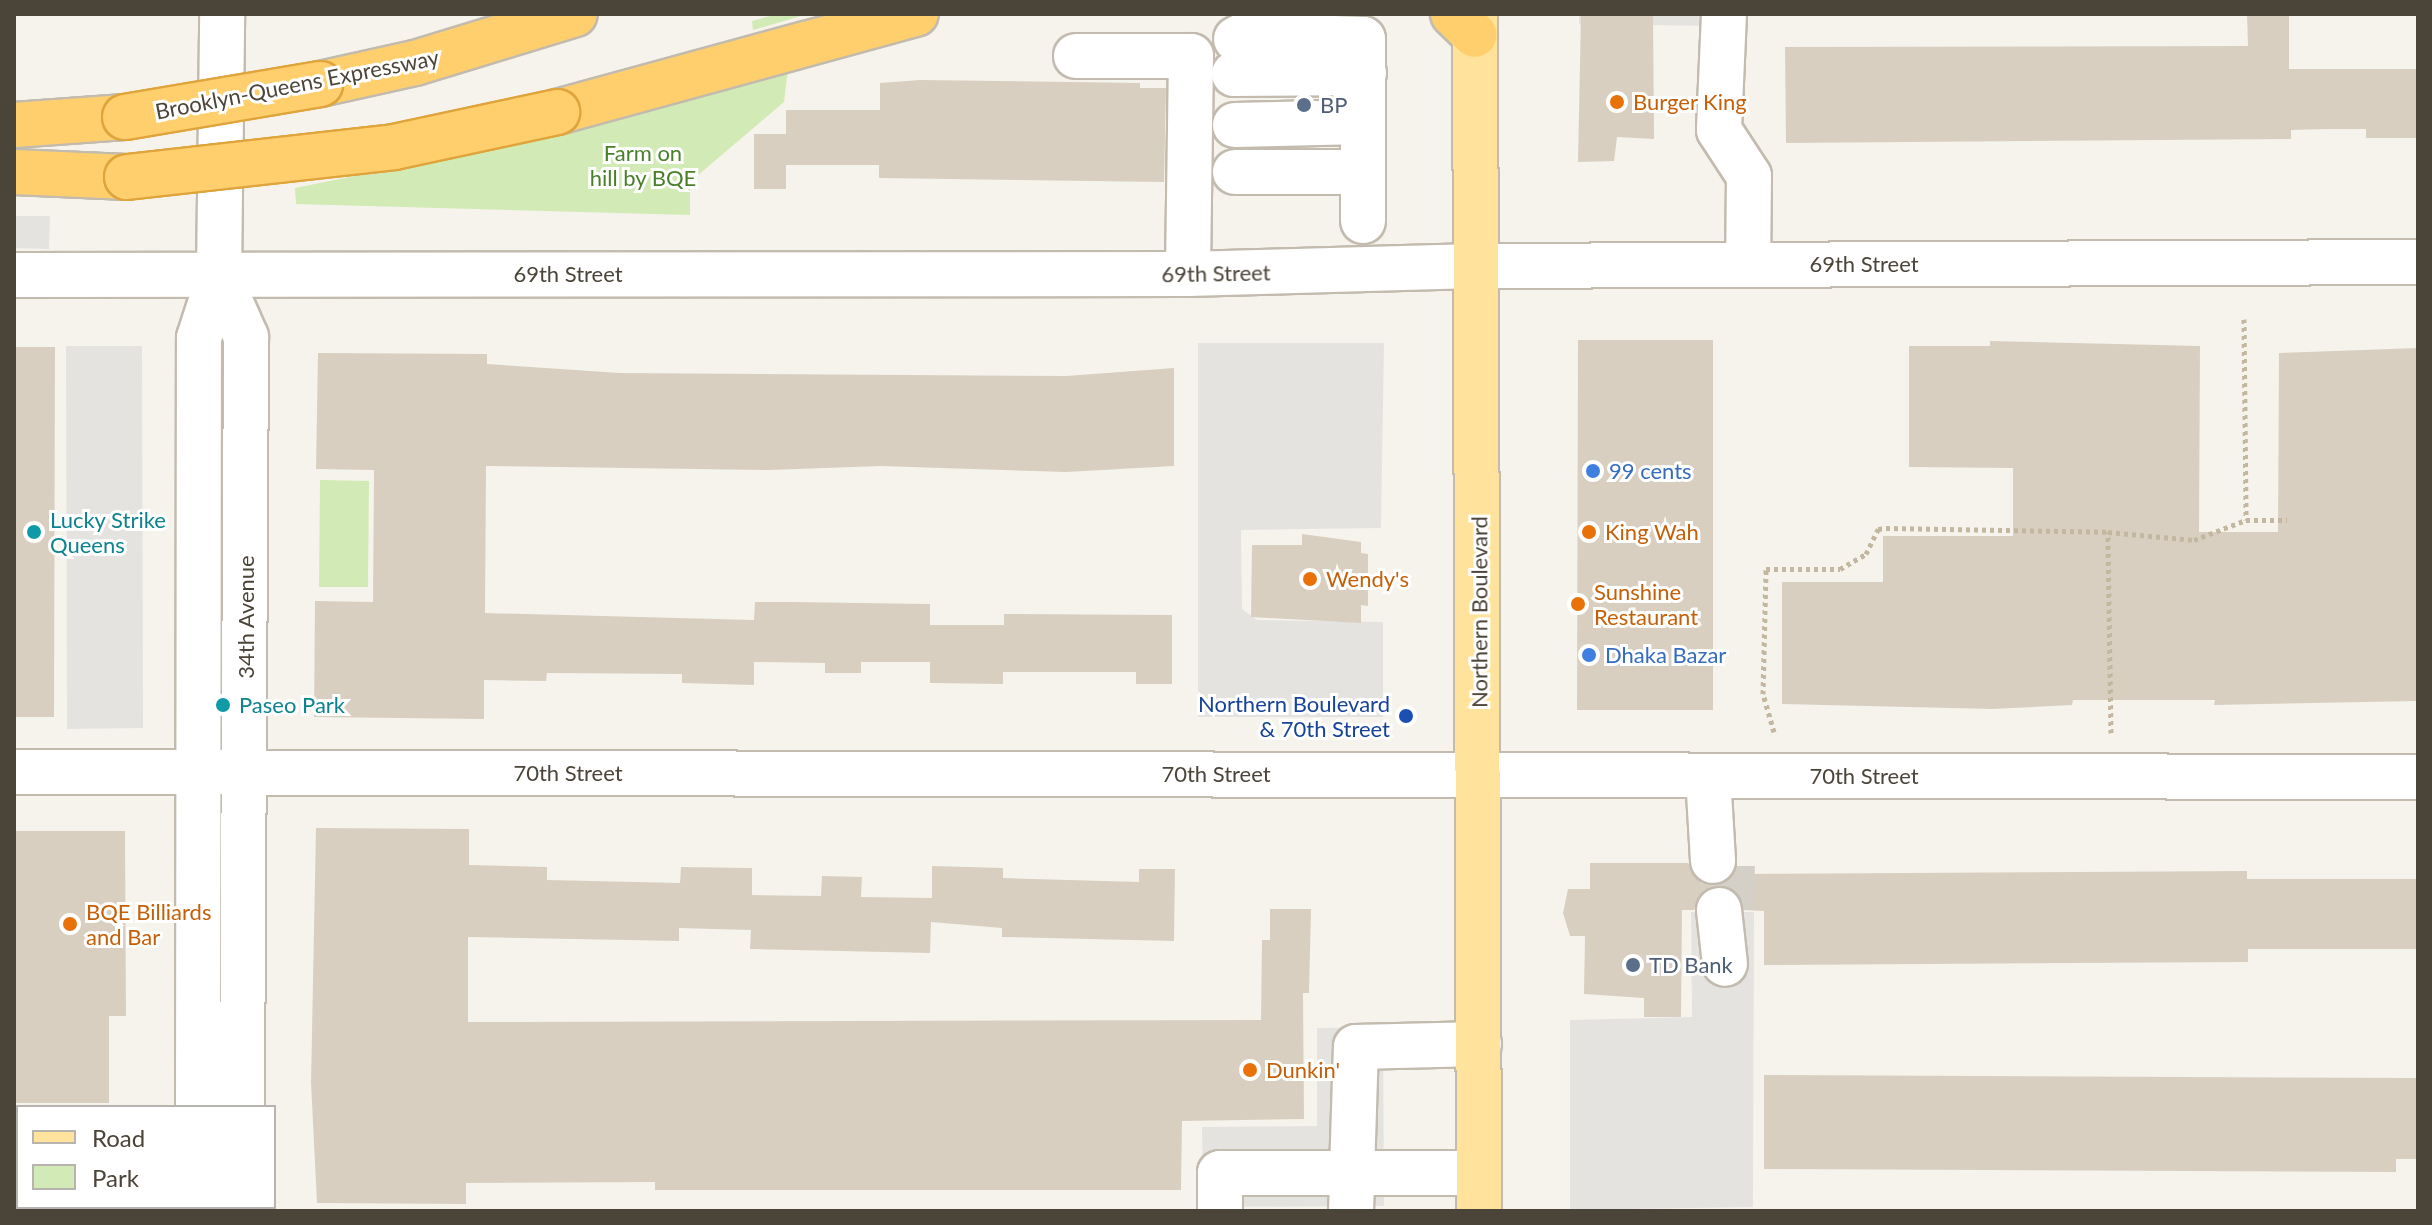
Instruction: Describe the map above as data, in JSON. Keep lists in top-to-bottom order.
{
  "streets": {
    "highway": ["Brooklyn-Queens Expressway"],
    "main road": ["Northern Boulevard"],
    "street": ["69th Street", "34th Avenue", "70th Street"]
  },
  "crossings": [
    ["69th Street", "Northern Boulevard"],
    ["69th Street", "34th Avenue"],
    ["Northern Boulevard", "70th Street"],
    ["34th Avenue", "70th Street"]
  ],
  "parks": ["Farm on hill by BQE"],
  "places": [
    "Burger King",
    "BP",
    "99 cents",
    "Lucky Strike Queens",
    "King Wah",
    "Wendy's",
    "Sunshine Restaurant",
    "Dhaka Bazar",
    "Paseo Park",
    "Northern Boulevard & 70th Street",
    "BQE Billiards and Bar",
    "TD Bank",
    "Dunkin'"
  ],
  "legend": ["Road", "Park"]
}
